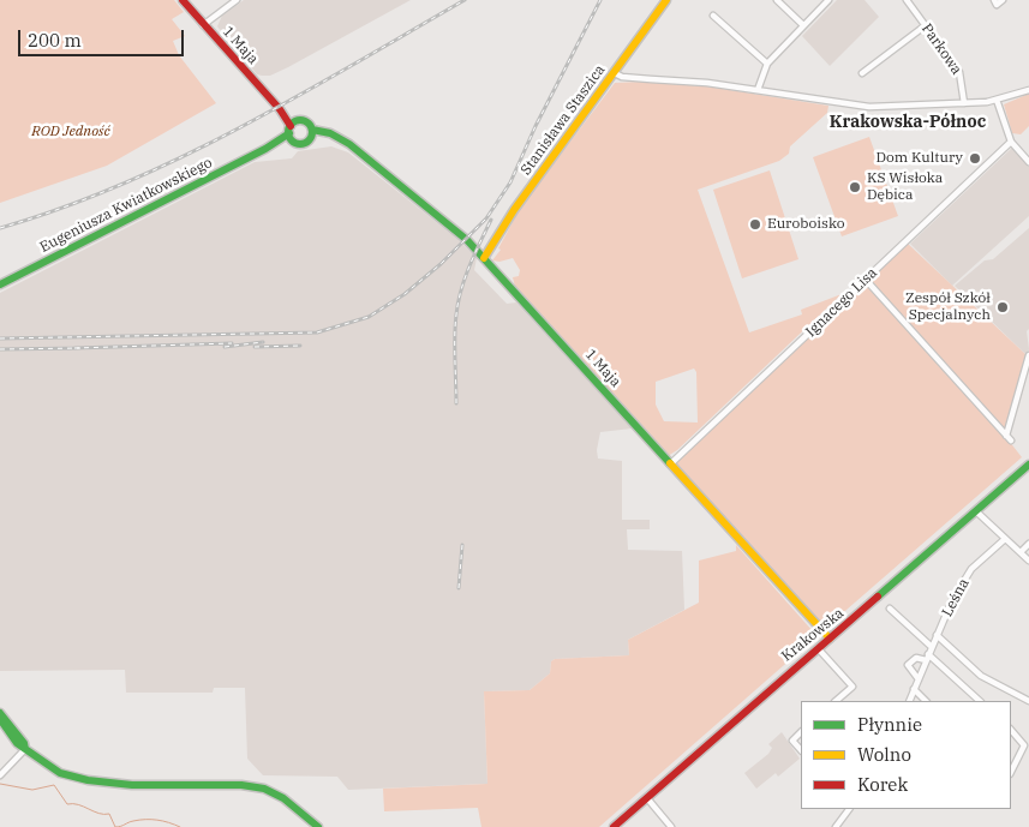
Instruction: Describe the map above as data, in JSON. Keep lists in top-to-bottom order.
{
  "streets": {
    "street": [
      "1 Maja",
      "Parkowa",
      "Stanisława Staszica",
      "Eugeniusza Kwiatkowskiego",
      "Ignacego Lisa",
      "Leśna",
      "Krakowska"
    ]
  },
  "crossings": [
    ["1 Maja", "Stanisława Staszica"],
    ["1 Maja", "Eugeniusza Kwiatkowskiego"],
    ["1 Maja", "Ignacego Lisa"],
    ["1 Maja", "Krakowska"]
  ],
  "districts": ["Krakowska-Północ"],
  "parks": ["ROD Jedność"],
  "places": [
    "Dom Kultury",
    "KS Wisłoka Dębica",
    "Euroboisko",
    "Zespół Szkół Specjalnych"
  ],
  "legend": ["Płynnie", "Wolno", "Korek"],
  "scale_bar": "200 m"
}
